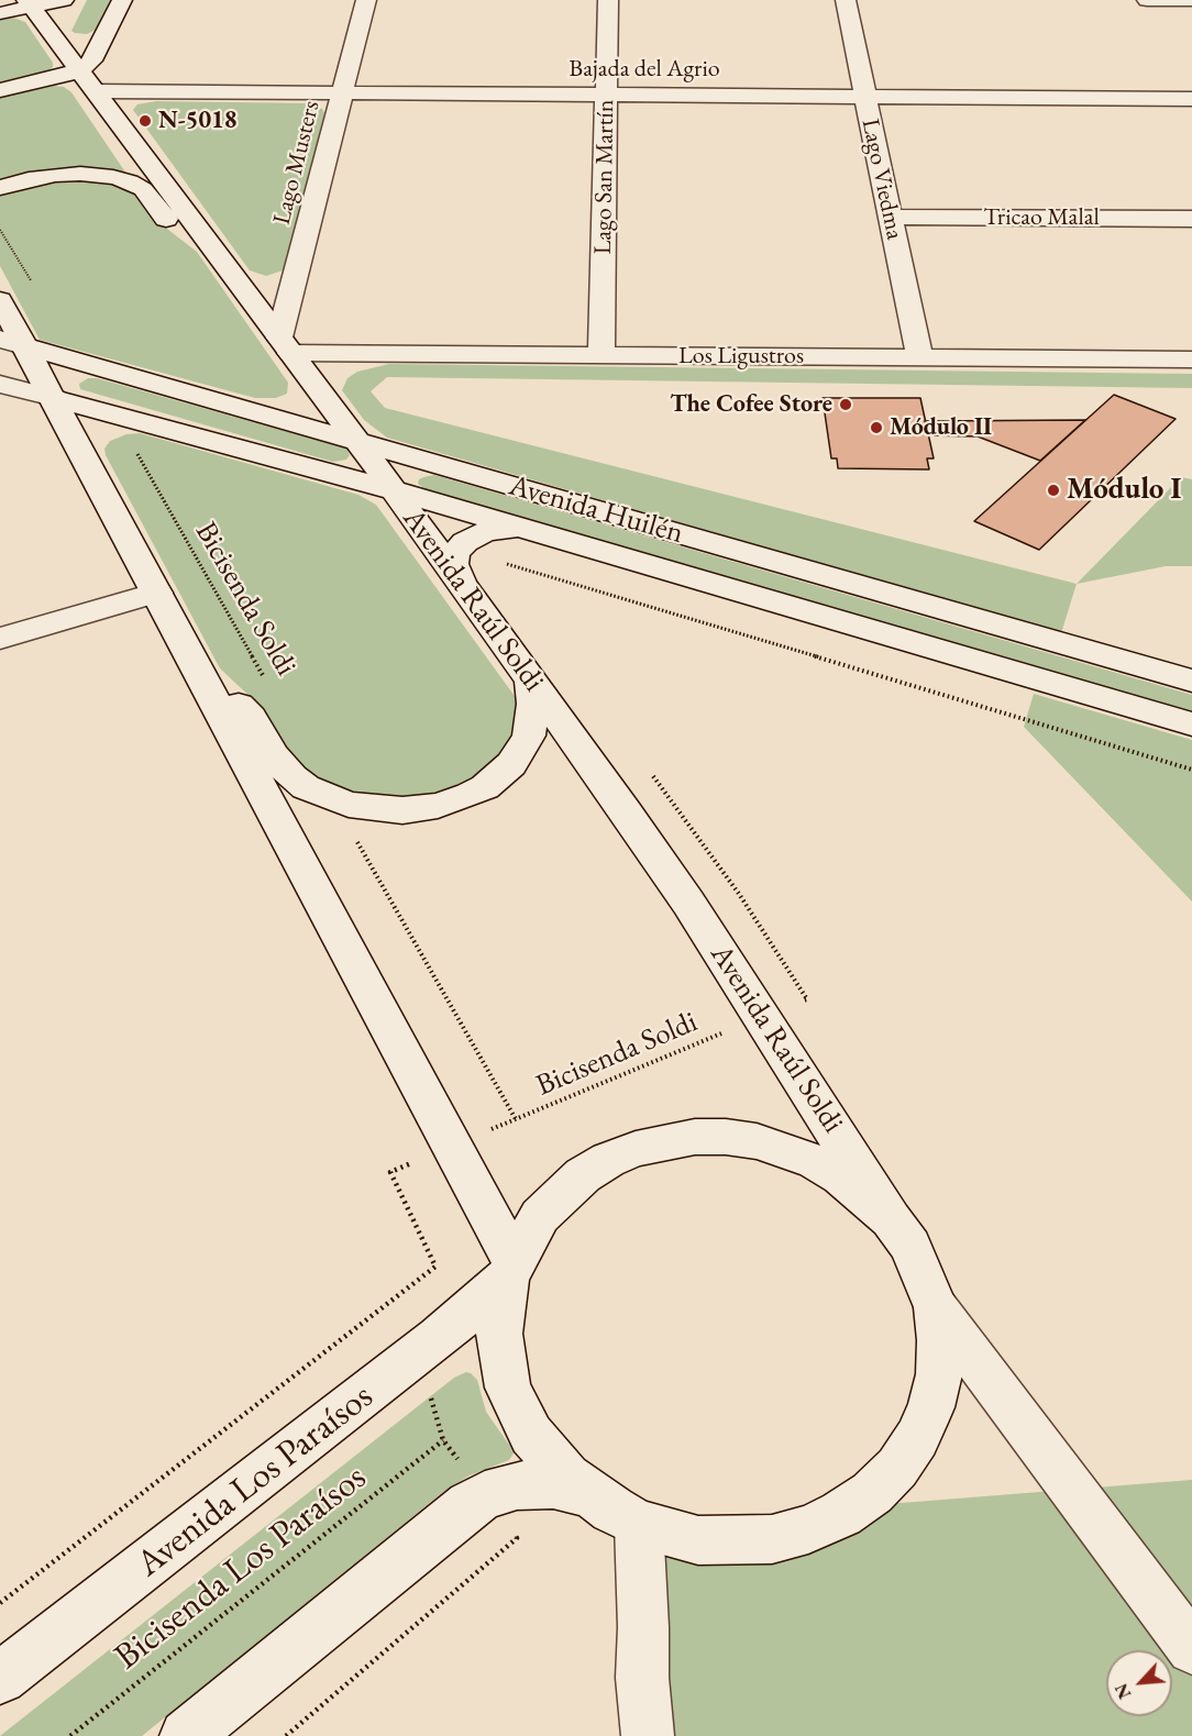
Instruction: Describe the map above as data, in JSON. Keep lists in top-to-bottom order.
{
  "streets": {
    "main road": [
      "Bajada del Agrio",
      "Lago Musters",
      "Lago San Martín",
      "Lago Viedma",
      "Tricao Malal",
      "Los Ligustros",
      "Avenida Huilén",
      "Avenida Raúl Soldi",
      "Avenida Los Paraísos"
    ],
    "path": ["Bicisenda Soldi", "Bicisenda Los Paraísos"]
  },
  "crossings": [
    ["Bajada del Agrio", "Lago Musters"],
    ["Bajada del Agrio", "Lago San Martín"],
    ["Bajada del Agrio", "Lago Viedma"],
    ["Bajada del Agrio", "Avenida Raúl Soldi"],
    ["Lago Musters", "Los Ligustros"],
    ["Lago Musters", "Avenida Raúl Soldi"],
    ["Lago San Martín", "Los Ligustros"],
    ["Lago Viedma", "Tricao Malal"],
    ["Lago Viedma", "Los Ligustros"],
    ["Los Ligustros", "Avenida Raúl Soldi"],
    ["Avenida Huilén", "Avenida Raúl Soldi"],
    ["Avenida Raúl Soldi", "Avenida Los Paraísos"]
  ],
  "places": [
    "N-5018",
    "The Cofee Store",
    "Módulo II",
    "Módulo I"
  ],
  "north": "bottom left"
}
